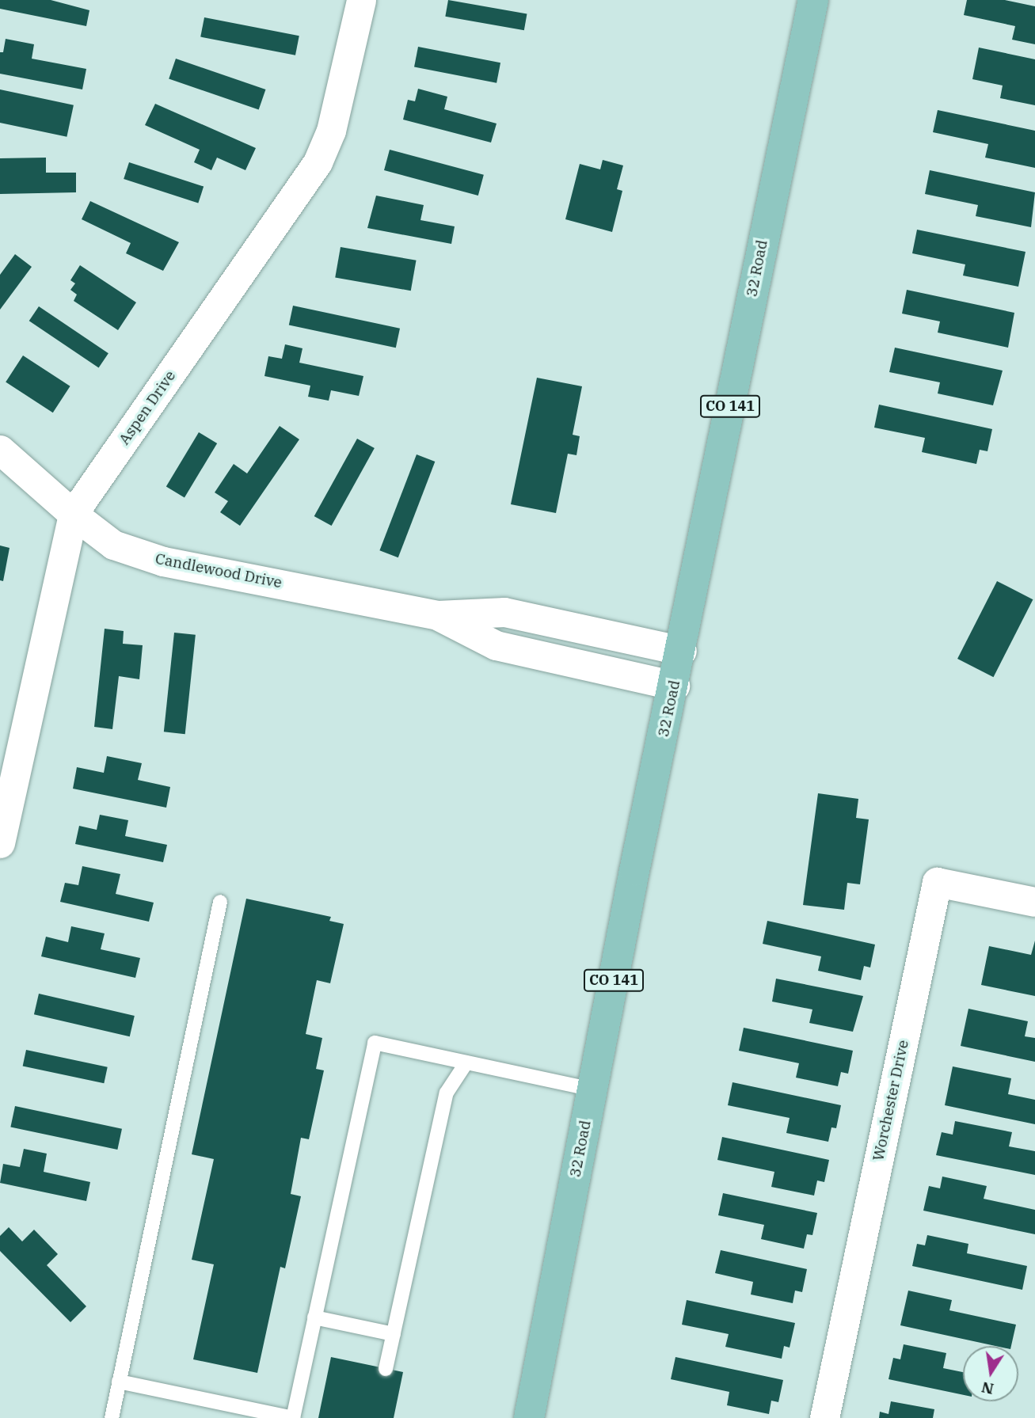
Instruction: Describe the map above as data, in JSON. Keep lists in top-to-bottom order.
{
  "streets": {
    "main road": ["32 Road", "CO 141"],
    "street": ["Aspen Drive", "Candlewood Drive", "Worchester Drive"]
  },
  "crossings": [
    ["32 Road", "Candlewood Drive"],
    ["Aspen Drive", "Candlewood Drive"]
  ],
  "north": "bottom"
}
